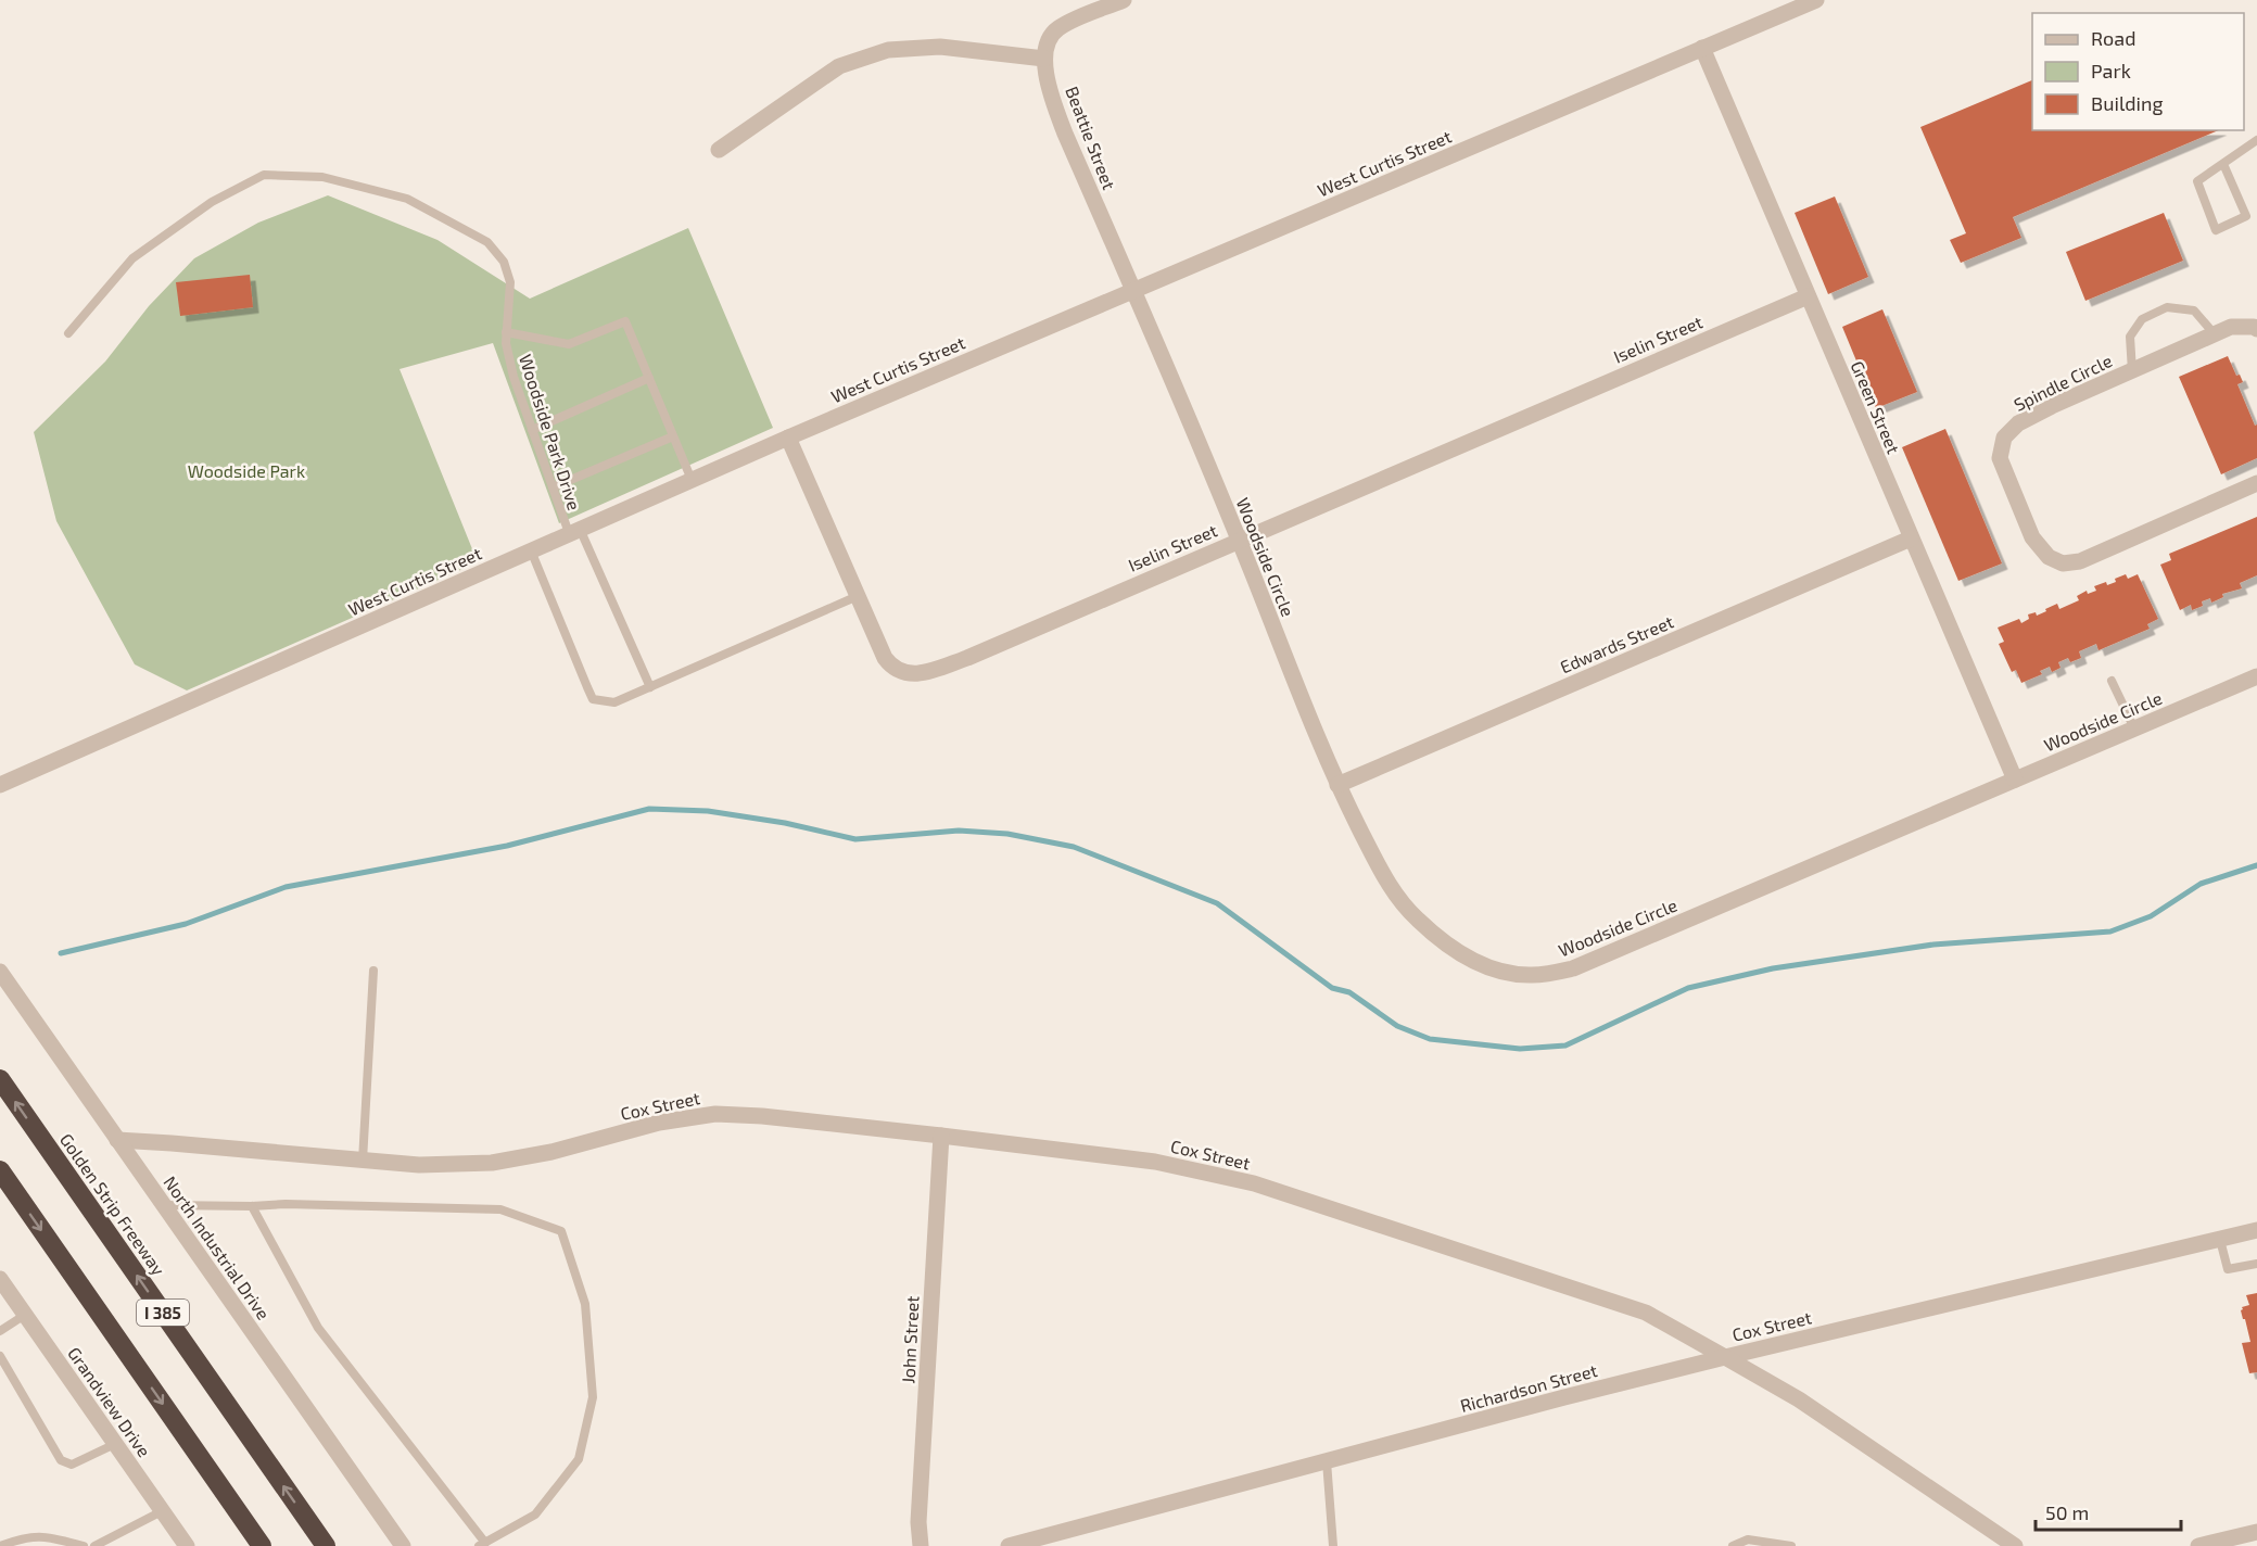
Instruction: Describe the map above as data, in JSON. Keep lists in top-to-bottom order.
{
  "streets": {
    "highway": ["Golden Strip Freeway", "I 385"],
    "street": [
      "Beattie Street",
      "West Curtis Street",
      "Iselin Street",
      "Spindle Circle",
      "Green Street",
      "Woodside Circle",
      "Edwards Street",
      "Cox Street",
      "North Industrial Drive",
      "John Street",
      "Richardson Street",
      "Grandview Drive"
    ],
    "lane": ["Woodside Park Drive"]
  },
  "crossings": [
    ["Beattie Street", "West Curtis Street"],
    ["Beattie Street", "Woodside Circle"],
    ["West Curtis Street", "Iselin Street"],
    ["West Curtis Street", "Green Street"],
    ["West Curtis Street", "Woodside Park Drive"],
    ["West Curtis Street", "Woodside Circle"],
    ["Iselin Street", "Green Street"],
    ["Iselin Street", "Woodside Circle"],
    ["Green Street", "Woodside Circle"],
    ["Green Street", "Edwards Street"],
    ["Woodside Circle", "Edwards Street"],
    ["Cox Street", "North Industrial Drive"],
    ["Cox Street", "John Street"],
    ["Cox Street", "Richardson Street"]
  ],
  "parks": ["Woodside Park"],
  "legend": ["Road", "Park", "Building"],
  "scale_bar": "50 m"
}
